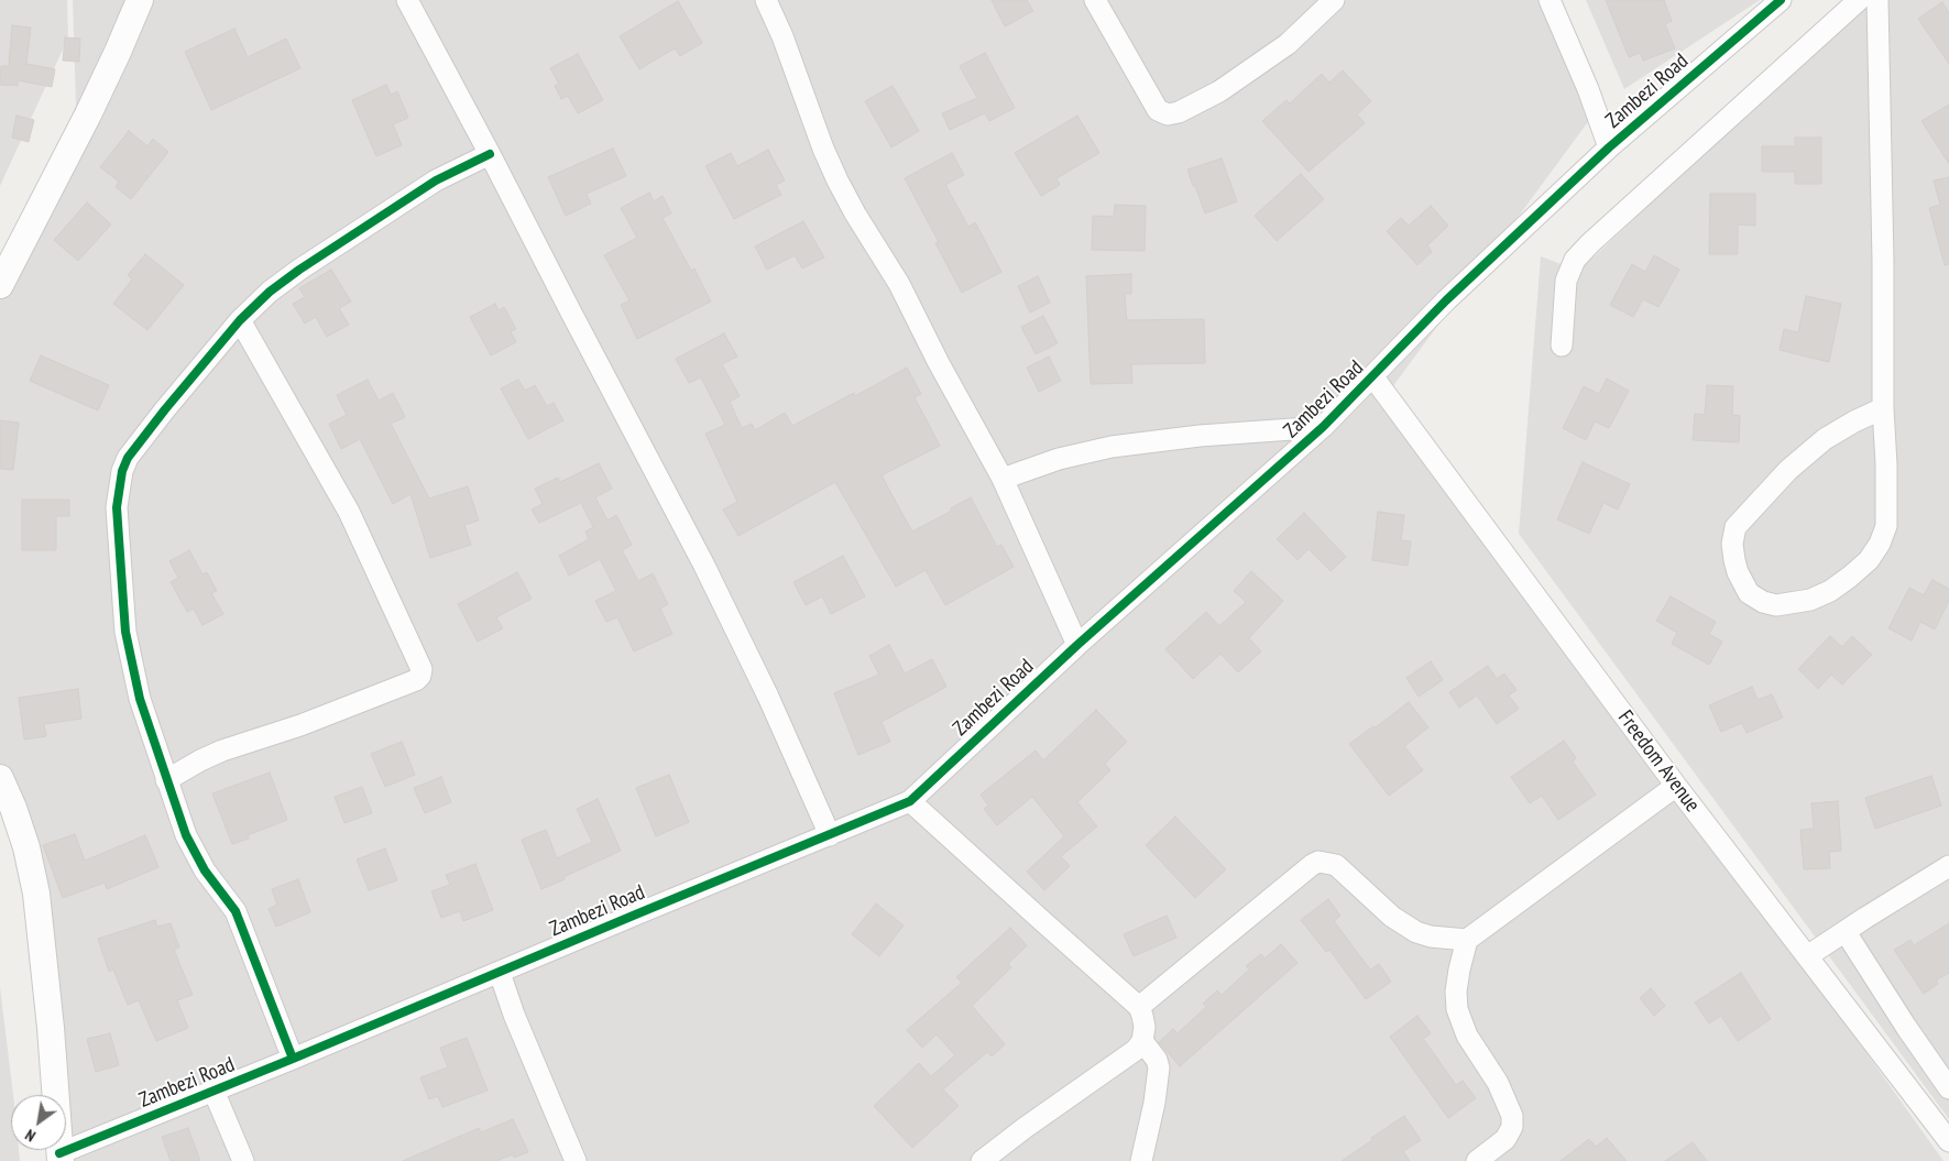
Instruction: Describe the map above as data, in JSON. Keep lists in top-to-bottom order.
{
  "streets": {
    "street": ["Zambezi Road", "Freedom Avenue"]
  },
  "crossings": [
    ["Zambezi Road", "Freedom Avenue"]
  ],
  "north": "bottom left"
}
